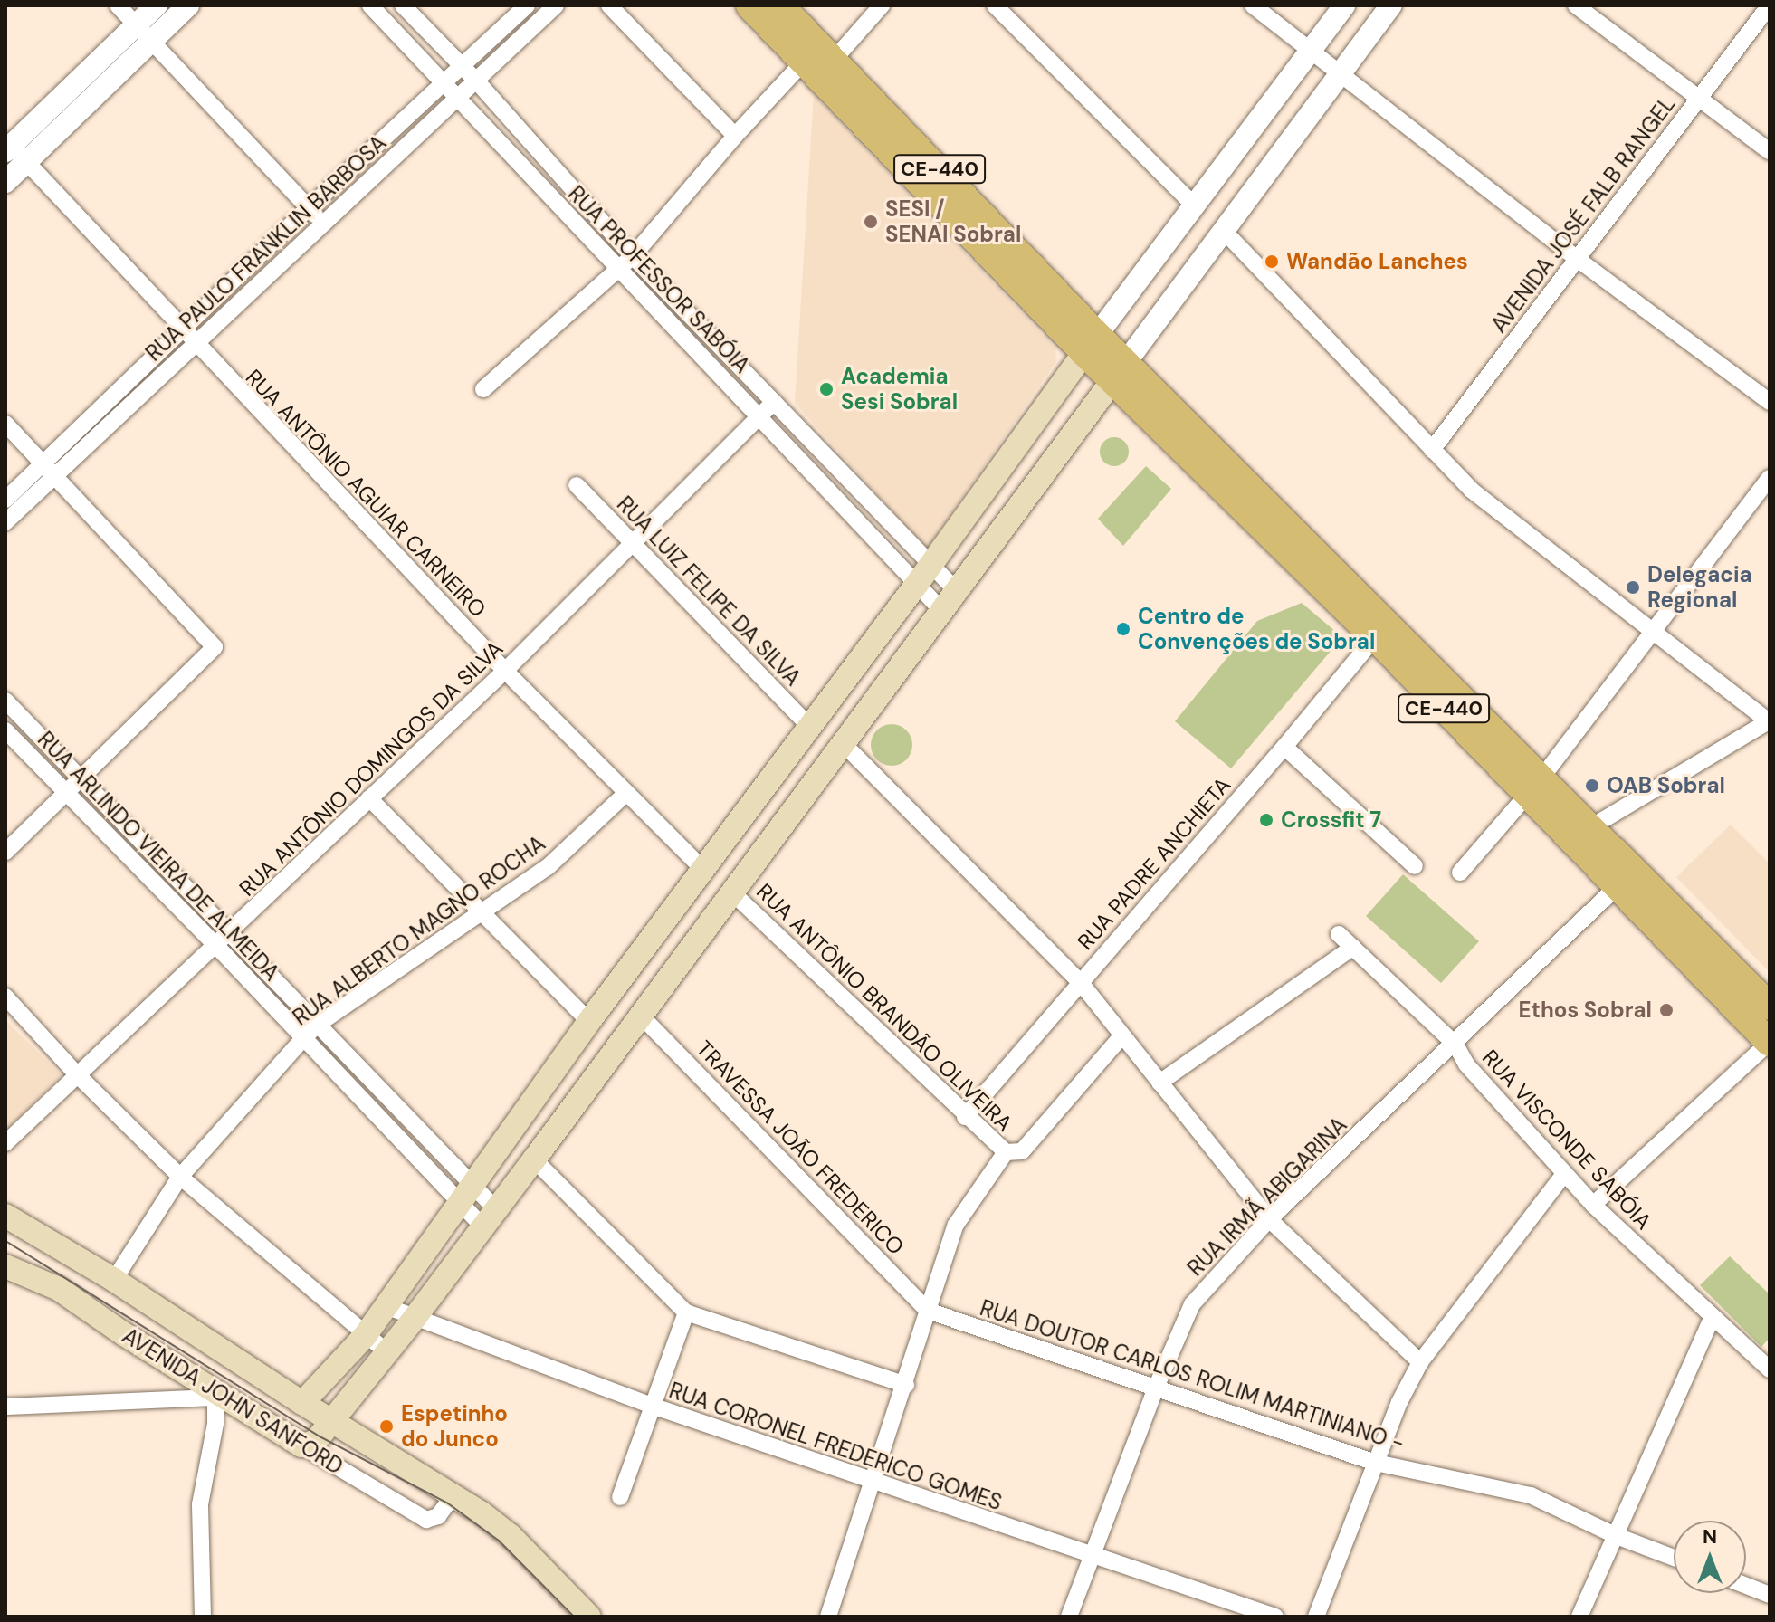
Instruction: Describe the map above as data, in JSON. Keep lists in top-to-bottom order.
{
  "streets": {
    "main road": ["CE-440", "AVENIDA JOHN SANFORD"],
    "street": [
      "AVENIDA JOSÉ FALB RANGEL",
      "RUA PAULO FRANKLIN BARBOSA",
      "RUA PROFESSOR SABÓIA",
      "RUA ANTÔNIO AGUIAR CARNEIRO",
      "RUA LUIZ FELIPE DA SILVA",
      "RUA ANTÔNIO DOMINGOS DA SILVA",
      "RUA ARLINDO VIEIRA DE ALMEIDA",
      "RUA PADRE ANCHIETA",
      "RUA ALBERTO MAGNO ROCHA",
      "RUA ANTÔNIO BRANDÃO OLIVEIRA",
      "RUA VISCONDE SABÓIA",
      "TRAVESSA JOÃO FREDERICO",
      "RUA IRMÃ ABIGARINA",
      "RUA DOUTOR CARLOS ROLIM MARTINIANO -",
      "RUA CORONEL FREDERICO GOMES"
    ]
  },
  "crossings": [
    ["CE-440", "RUA PADRE ANCHIETA"],
    ["CE-440", "RUA IRMÃ ABIGARINA"],
    ["RUA PAULO FRANKLIN BARBOSA", "RUA PROFESSOR SABÓIA"],
    ["RUA PAULO FRANKLIN BARBOSA", "RUA ANTÔNIO AGUIAR CARNEIRO"],
    ["RUA PROFESSOR SABÓIA", "RUA ANTÔNIO DOMINGOS DA SILVA"],
    ["RUA ANTÔNIO AGUIAR CARNEIRO", "RUA ANTÔNIO DOMINGOS DA SILVA"],
    ["RUA ANTÔNIO AGUIAR CARNEIRO", "RUA ALBERTO MAGNO ROCHA"],
    ["RUA LUIZ FELIPE DA SILVA", "RUA ANTÔNIO DOMINGOS DA SILVA"],
    ["RUA ANTÔNIO DOMINGOS DA SILVA", "RUA ARLINDO VIEIRA DE ALMEIDA"],
    ["RUA ARLINDO VIEIRA DE ALMEIDA", "RUA ALBERTO MAGNO ROCHA"],
    ["RUA PADRE ANCHIETA", "RUA ANTÔNIO BRANDÃO OLIVEIRA"],
    ["RUA ALBERTO MAGNO ROCHA", "AVENIDA JOHN SANFORD"],
    ["RUA VISCONDE SABÓIA", "RUA IRMÃ ABIGARINA"],
    ["TRAVESSA JOÃO FREDERICO", "RUA DOUTOR CARLOS ROLIM MARTINIANO -"],
    ["RUA IRMÃ ABIGARINA", "RUA DOUTOR CARLOS ROLIM MARTINIANO -"],
    ["RUA IRMÃ ABIGARINA", "RUA CORONEL FREDERICO GOMES"]
  ],
  "places": [
    "SESI / SENAI Sobral",
    "Wandão Lanches",
    "Academia Sesi Sobral",
    "Delegacia Regional",
    "Centro de Convenções de Sobral",
    "OAB Sobral",
    "Crossfit 7",
    "Ethos Sobral",
    "Espetinho do Junco"
  ],
  "north": "top"
}
